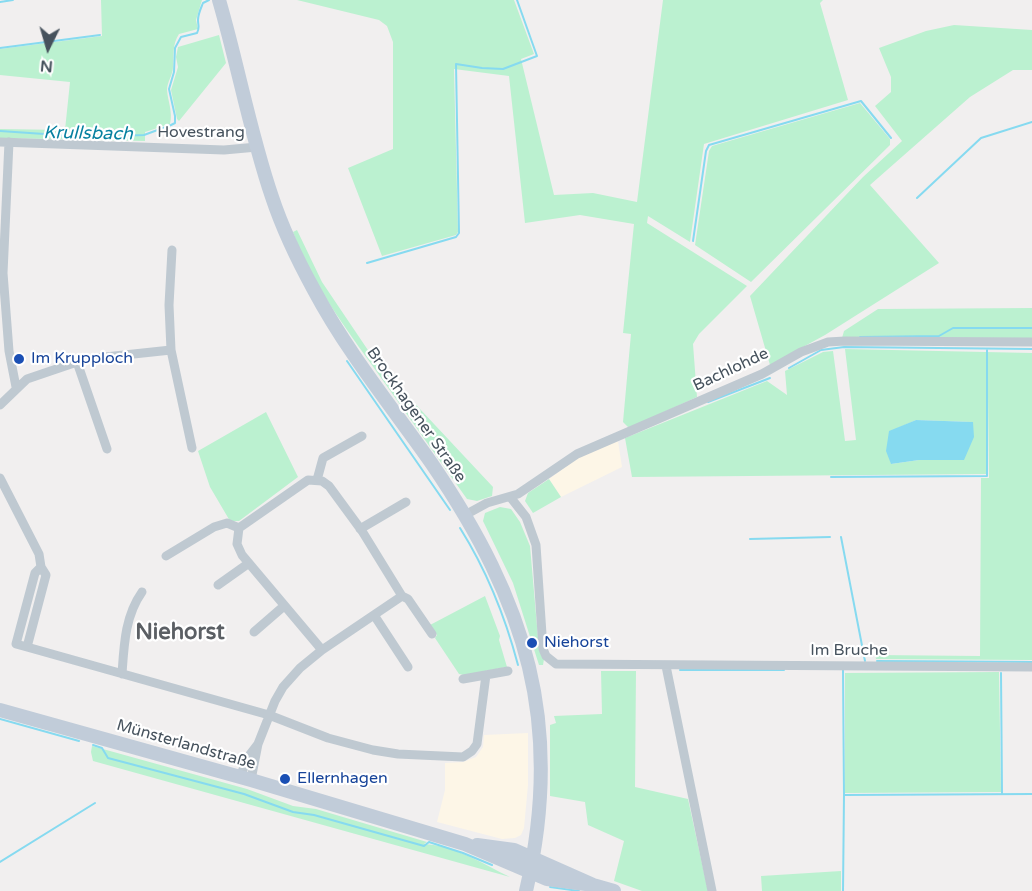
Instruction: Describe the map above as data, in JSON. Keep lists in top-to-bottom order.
{
  "streets": {
    "main road": ["Brockhagener Straße", "Münsterlandstraße"],
    "street": ["Hovestrang", "Bachlohde", "Im Bruche"]
  },
  "crossings": [
    ["Hovestrang", "Brockhagener Straße"],
    ["Bachlohde", "Brockhagener Straße"],
    ["Bachlohde", "Im Bruche"],
    ["Brockhagener Straße", "Münsterlandstraße"]
  ],
  "districts": ["Niehorst"],
  "water": ["Krullsbach"],
  "places": ["Im Krupploch", "Niehorst", "Ellernhagen"],
  "north": "bottom"
}
